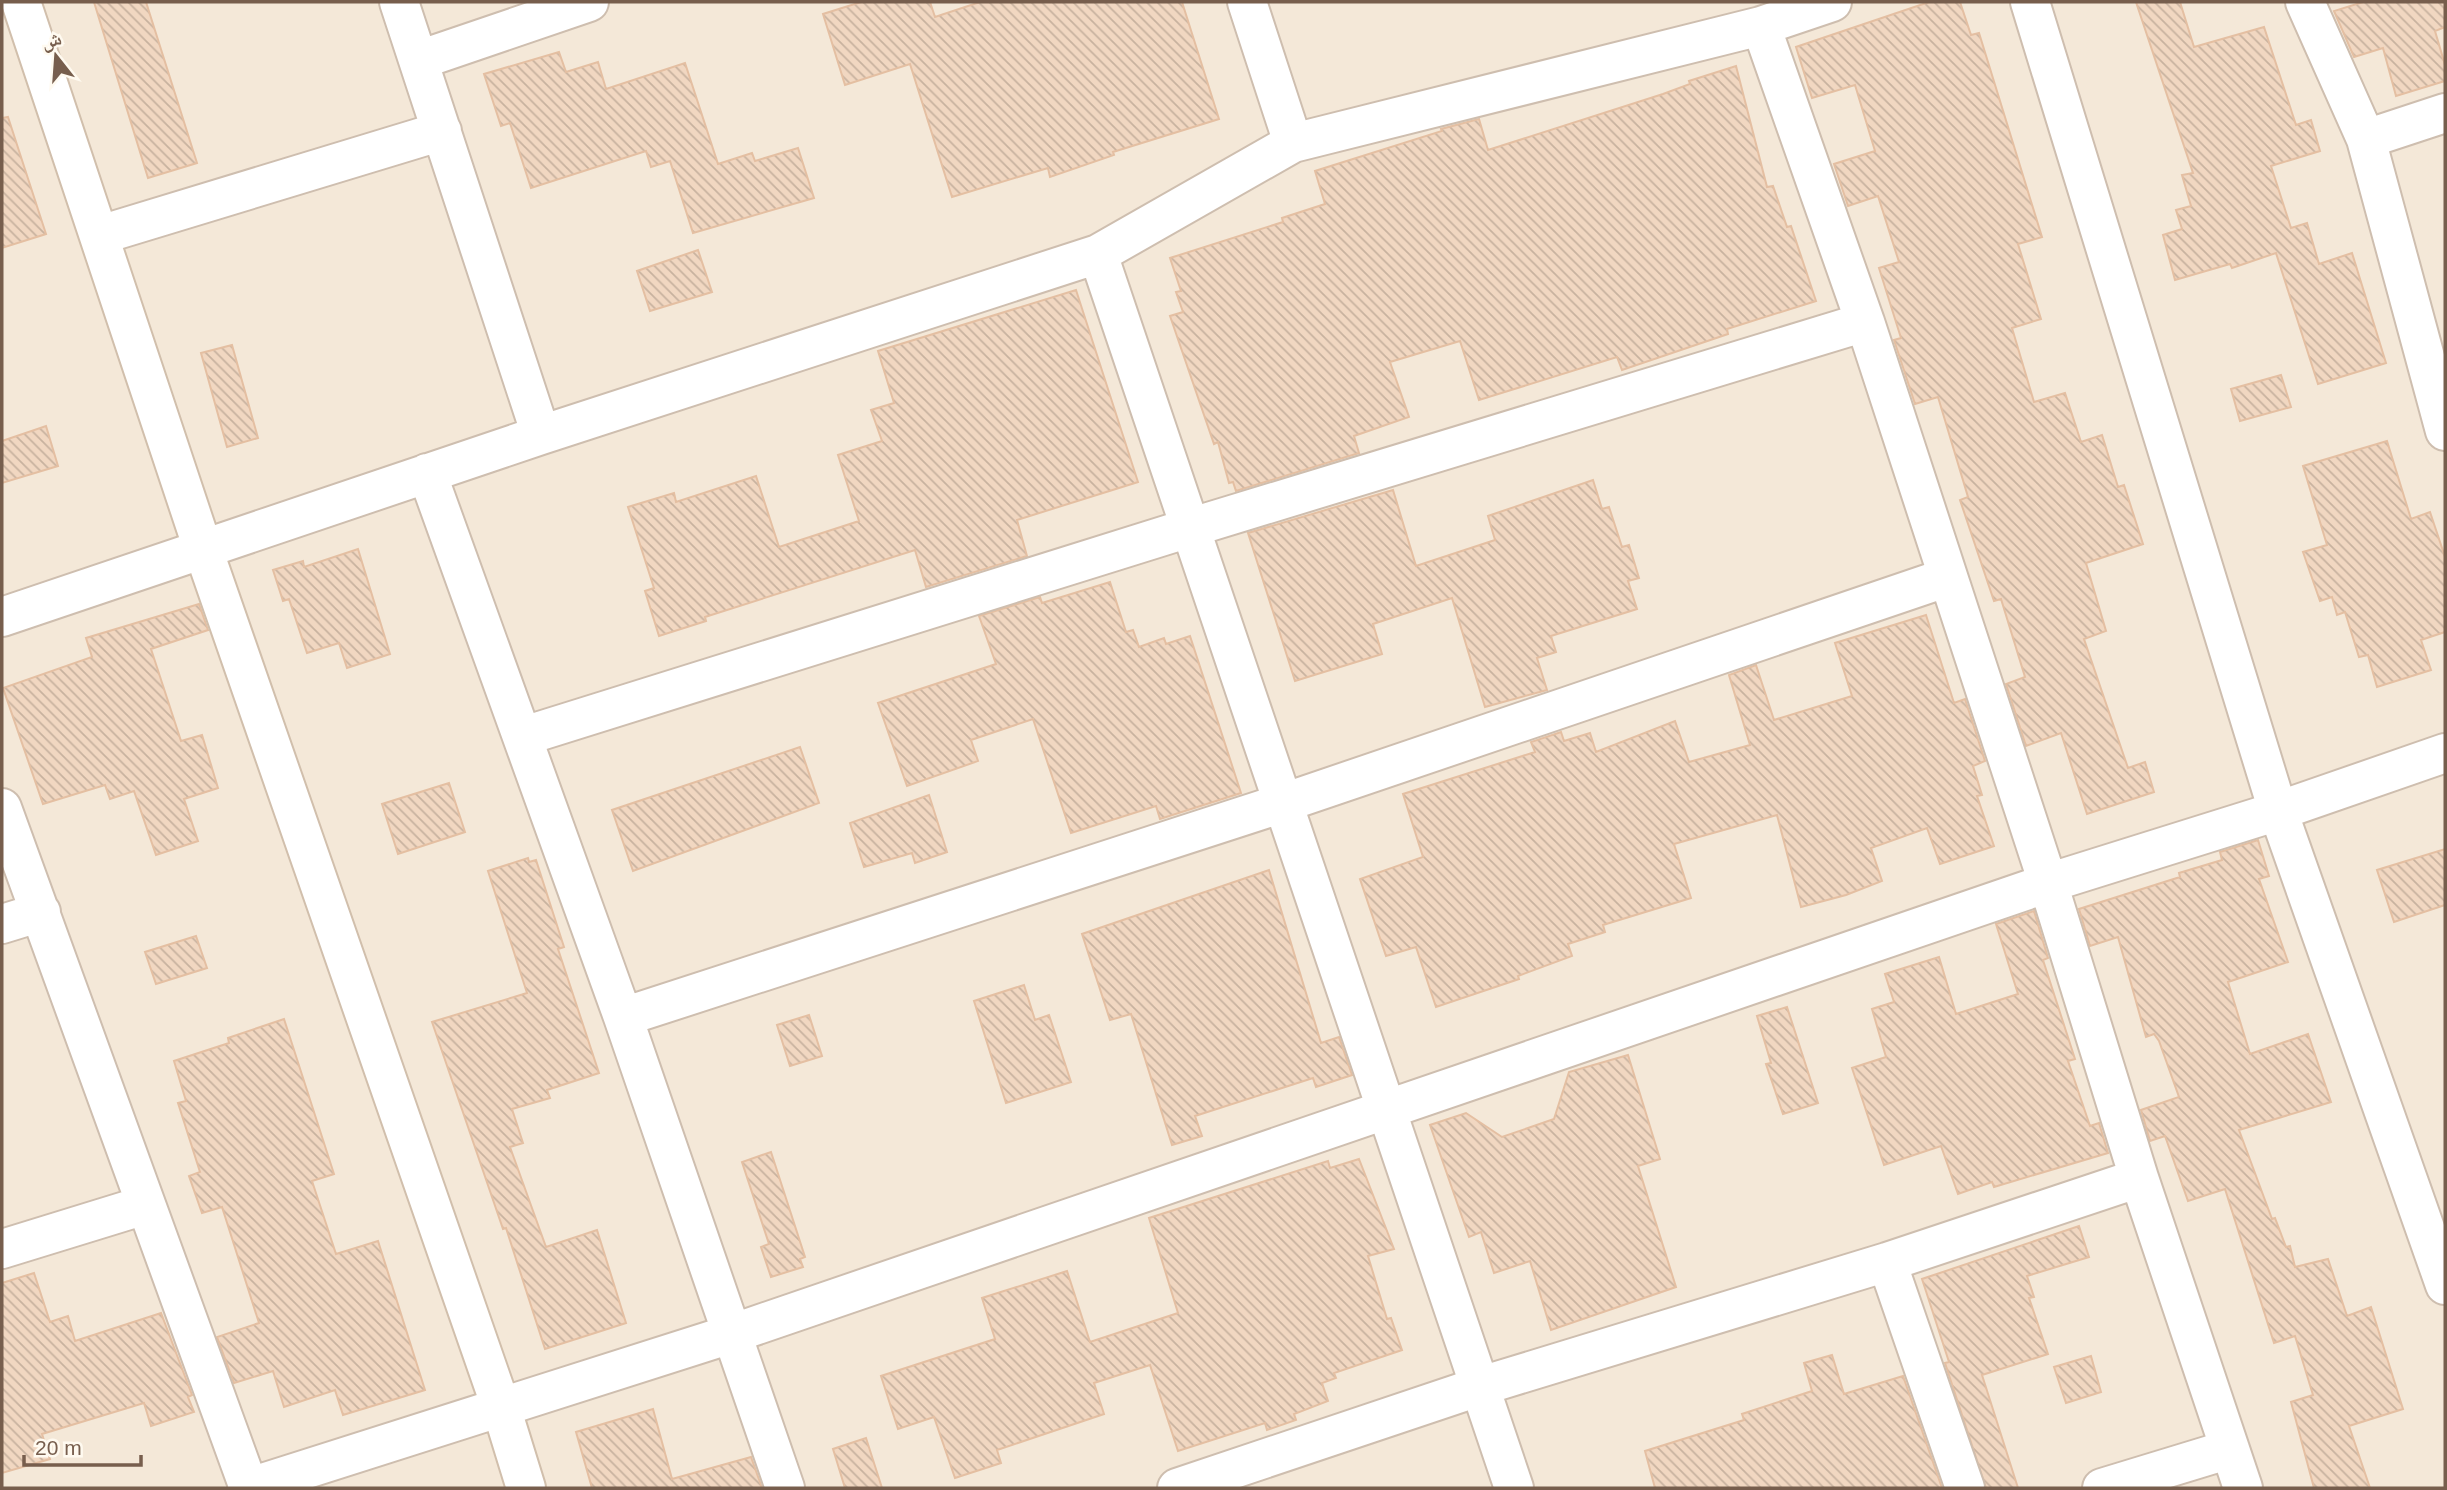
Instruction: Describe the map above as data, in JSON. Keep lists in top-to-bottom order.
{
  "scale_bar": "20 m",
  "north": "top"
}
